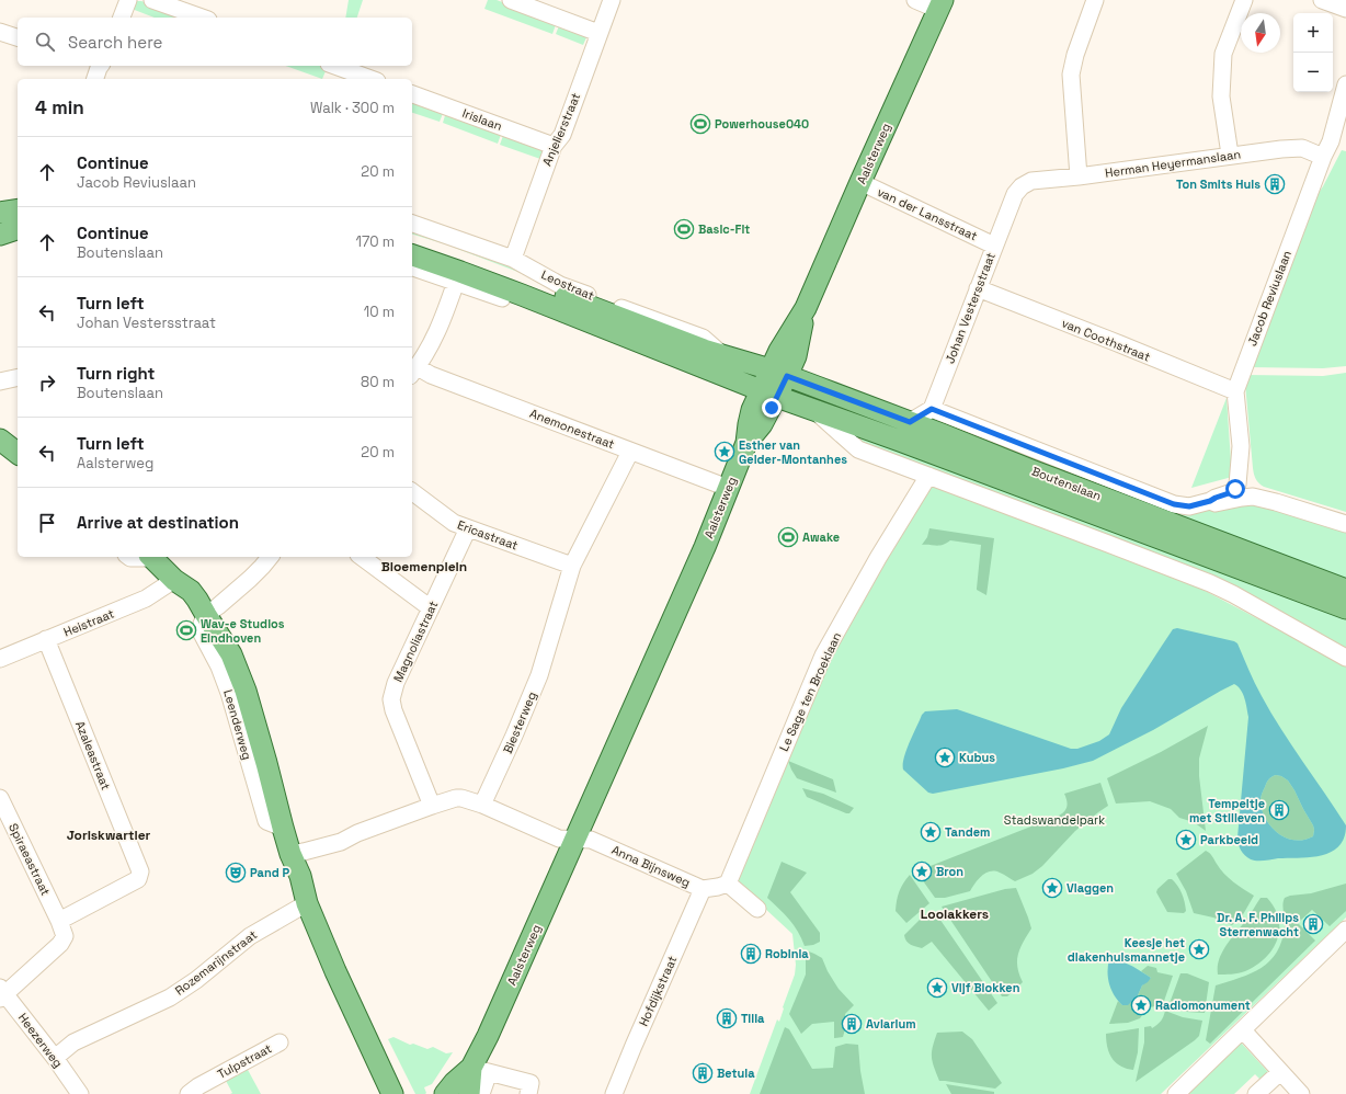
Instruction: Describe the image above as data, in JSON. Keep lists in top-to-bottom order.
{
  "streets": {
    "main road": [
      "Aalsterweg",
      "Leostraat",
      "Boutenslaan",
      "Leenderweg"
    ],
    "street": [
      "Irislaan",
      "Anjelierstraat",
      "Herman Heyermanslaan",
      "van der Lansstraat",
      "Jacob Reviuslaan",
      "Johan Vestersstraat",
      "van Coothstraat",
      "Anemonestraat",
      "Ericastraat",
      "Heistraat",
      "Magnoliastraat",
      "Le Sage ten Broeklaan",
      "Biesterweg",
      "Azaleastraat",
      "Spiraeastraat",
      "Anna Bijnsweg",
      "Rozemarijnstraat",
      "Hofdijkstraat",
      "Heezerweg",
      "Tulpstraat"
    ]
  },
  "crossings": [
    ["Irislaan", "Anjelierstraat"],
    ["Anjelierstraat", "Leostraat"],
    ["Aalsterweg", "van der Lansstraat"],
    ["Aalsterweg", "Leostraat"],
    ["Aalsterweg", "Anemonestraat"],
    ["Aalsterweg", "Boutenslaan"],
    ["Aalsterweg", "Anna Bijnsweg"],
    ["Herman Heyermanslaan", "Jacob Reviuslaan"],
    ["Herman Heyermanslaan", "Johan Vestersstraat"],
    ["van der Lansstraat", "Johan Vestersstraat"],
    ["Leostraat", "Boutenslaan"],
    ["Jacob Reviuslaan", "van Coothstraat"],
    ["Jacob Reviuslaan", "Boutenslaan"],
    ["Johan Vestersstraat", "van Coothstraat"],
    ["Johan Vestersstraat", "Boutenslaan"],
    ["Anemonestraat", "Biesterweg"],
    ["Boutenslaan", "Le Sage ten Broeklaan"],
    ["Ericastraat", "Magnoliastraat"],
    ["Ericastraat", "Biesterweg"],
    ["Heistraat", "Leenderweg"],
    ["Heistraat", "Azaleastraat"],
    ["Le Sage ten Broeklaan", "Anna Bijnsweg"],
    ["Biesterweg", "Anna Bijnsweg"],
    ["Leenderweg", "Rozemarijnstraat"],
    ["Azaleastraat", "Spiraeastraat"],
    ["Spiraeastraat", "Heezerweg"],
    ["Anna Bijnsweg", "Hofdijkstraat"],
    ["Rozemarijnstraat", "Heezerweg"]
  ],
  "districts": ["Bloemenplein", "Joriskwartier", "Looiakkers"],
  "parks": ["Stadswandelpark"],
  "places": {
    "sports": [
      "Powerhouse040",
      "Basic-Fit",
      "Awake",
      "Wav-e Studios Eindhoven"
    ],
    "building": [
      "Ton Smits Huis",
      "Tempeltje met Stilleven",
      "Dr. A. F. Philips Sterrenwacht",
      "Robinia",
      "Tilia",
      "Aviarium",
      "Betula"
    ],
    "place": [
      "Esther van Gelder-Montanhes",
      "Kubus",
      "Tandem",
      "Parkbeeld",
      "Bron",
      "Vlaggen",
      "Keesje het diakenhuismannetje",
      "Vijf Blokken",
      "Radiomonument"
    ],
    "theatre": ["Pand P"]
  },
  "north": "bottom",
  "page": {
    "map_buttons": ["+", "−"],
    "search": "Search here",
    "heading": ["4 min", "Walk · 300 m"],
    "list": [
      ["Continue", "Jacob Reviuslaan", "20 m"],
      ["Continue", "Boutenslaan", "170 m"],
      ["Turn left", "Johan Vestersstraat", "10 m"],
      ["Turn right", "Boutenslaan", "80 m"],
      ["Turn left", "Aalsterweg", "20 m"],
      "Arrive at destination"
    ]
  }
}
